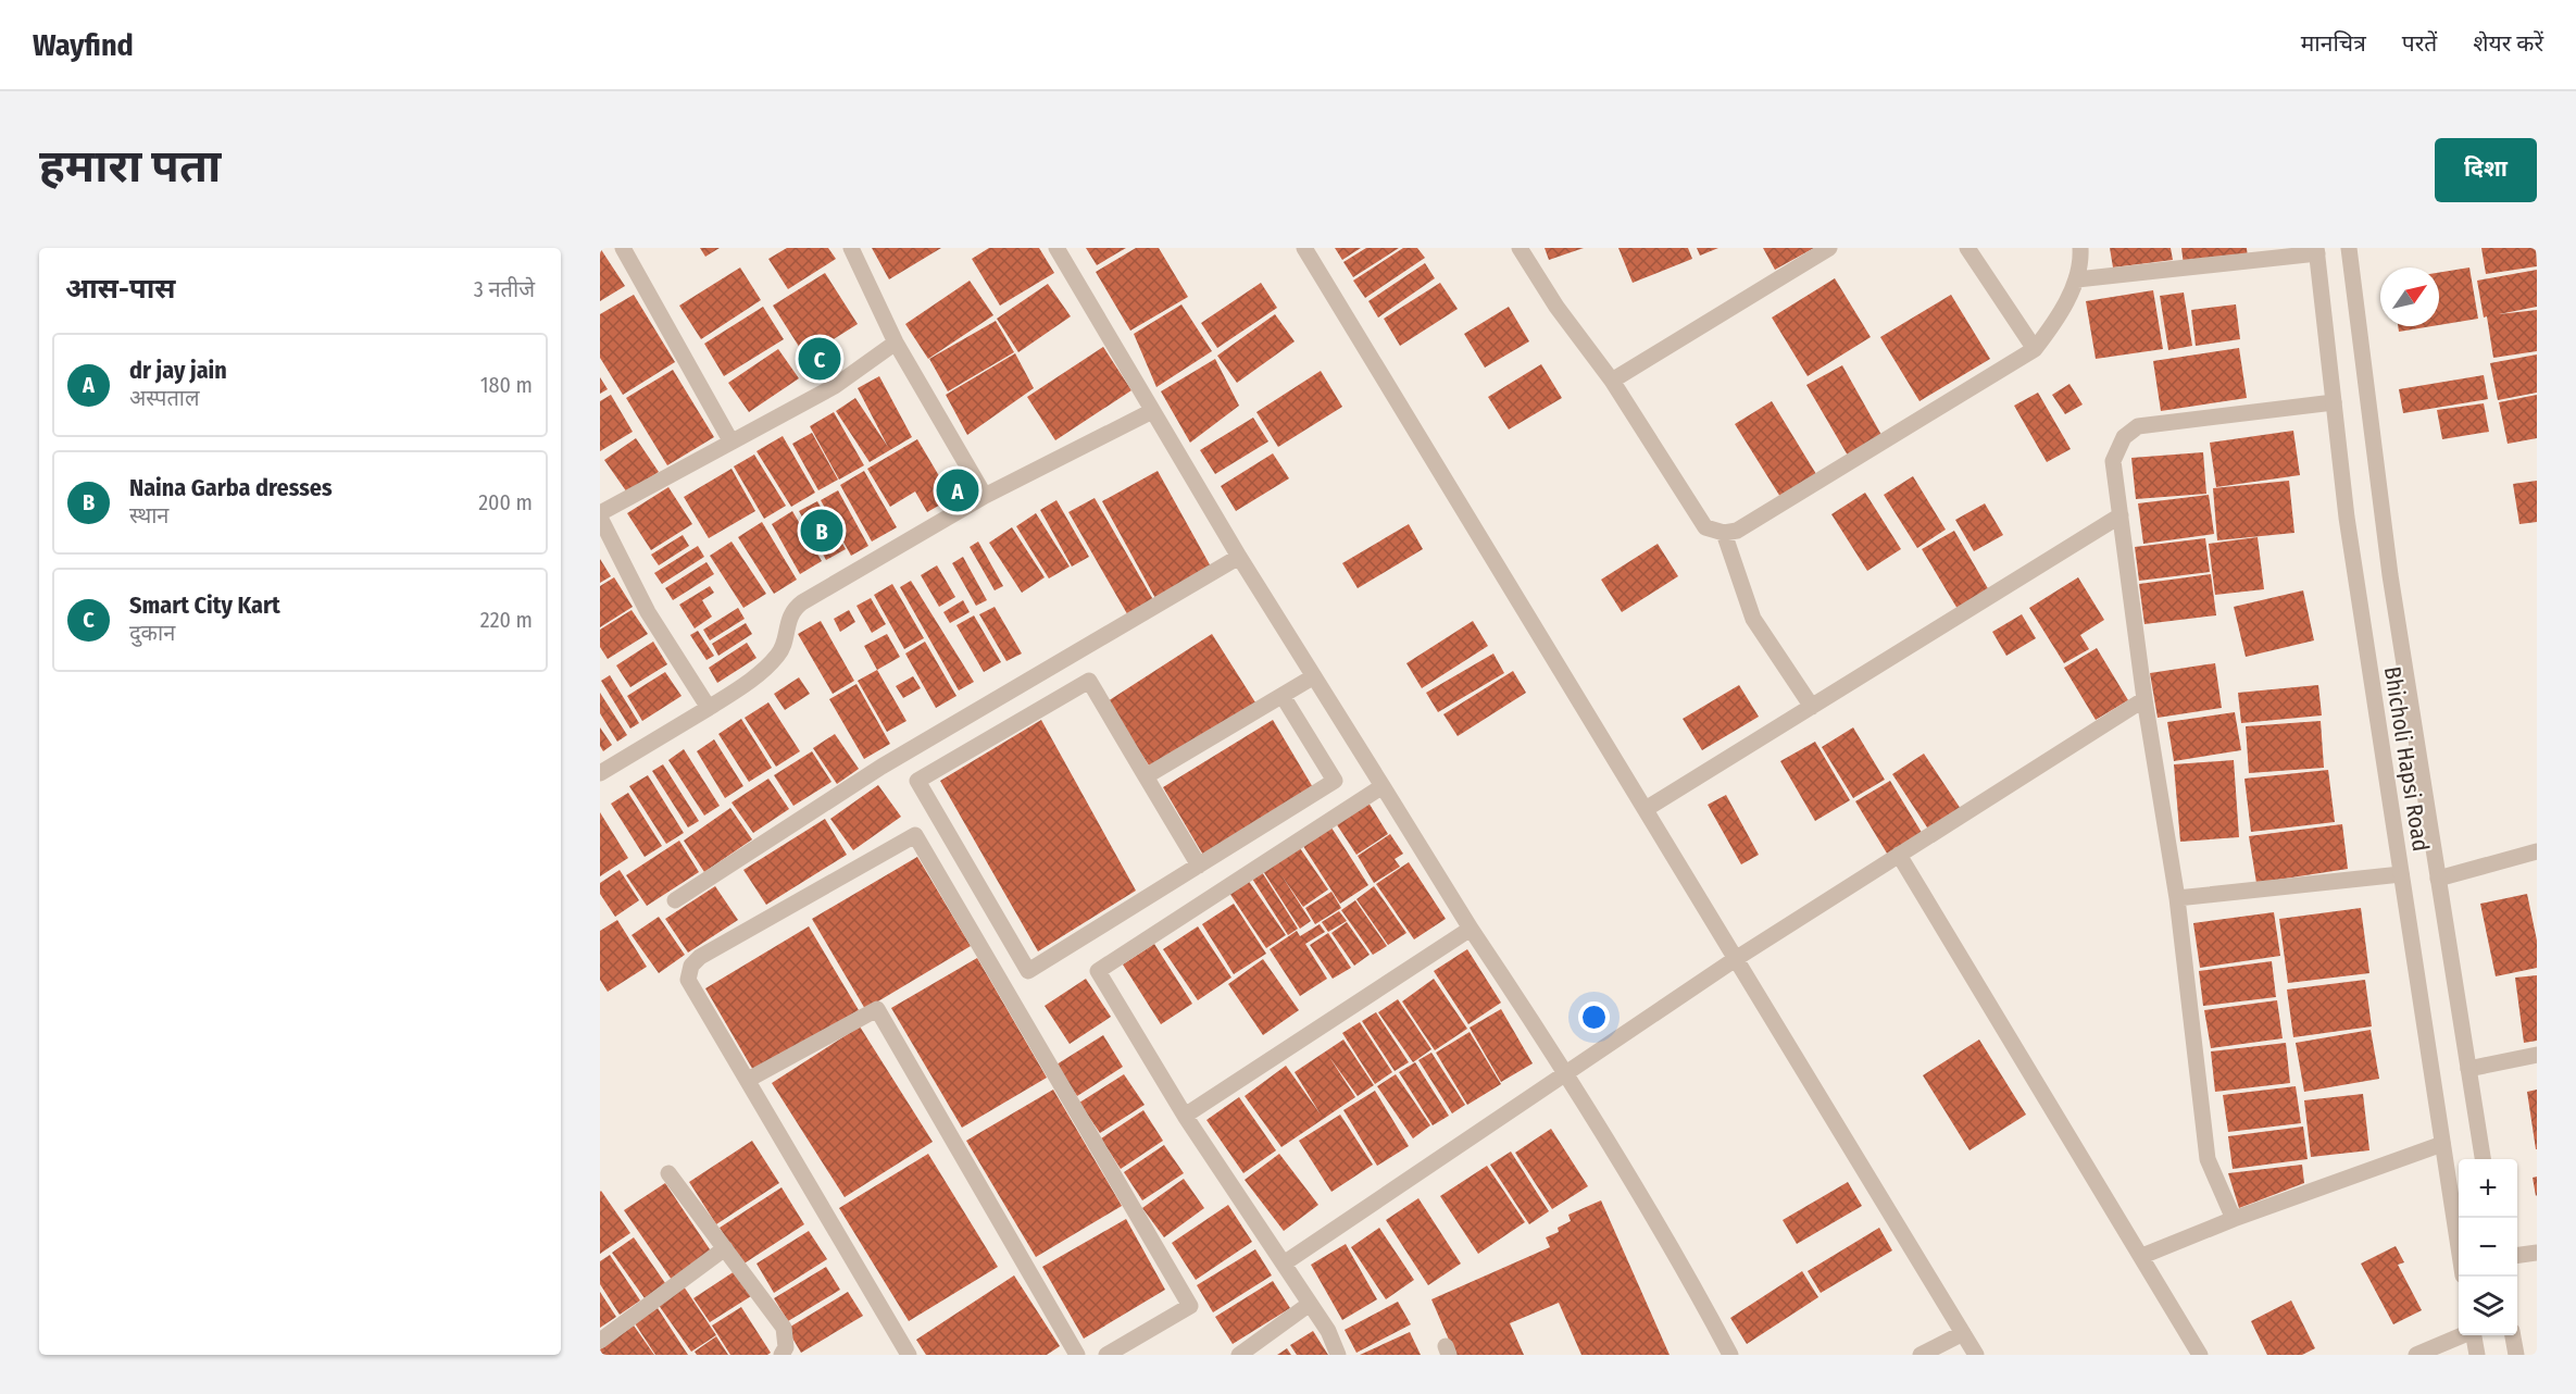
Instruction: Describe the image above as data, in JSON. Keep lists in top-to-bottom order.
{
  "streets": {
    "street": ["Bhicholi Hapsi Road"]
  },
  "north": "top right",
  "page": {
    "header": "Wayfind",
    "nav": ["मानचित्र", "परतें", "शेयर करें"],
    "buttons": "दिशा",
    "title": "हमारा पता",
    "heading": ["आस-पास", "3 नतीजे"],
    "list": [
      {
        "mark": "A",
        "name": "dr jay jain",
        "note": "अस्पताल",
        "value": "180 m"
      },
      {
        "mark": "B",
        "name": "Naina Garba dresses",
        "note": "स्थान",
        "value": "200 m"
      },
      {
        "mark": "C",
        "name": "Smart City Kart",
        "note": "दुकान",
        "value": "220 m"
      }
    ],
    "pins": ["C", "A", "B"],
    "map_buttons": ["+", "−"]
  }
}
